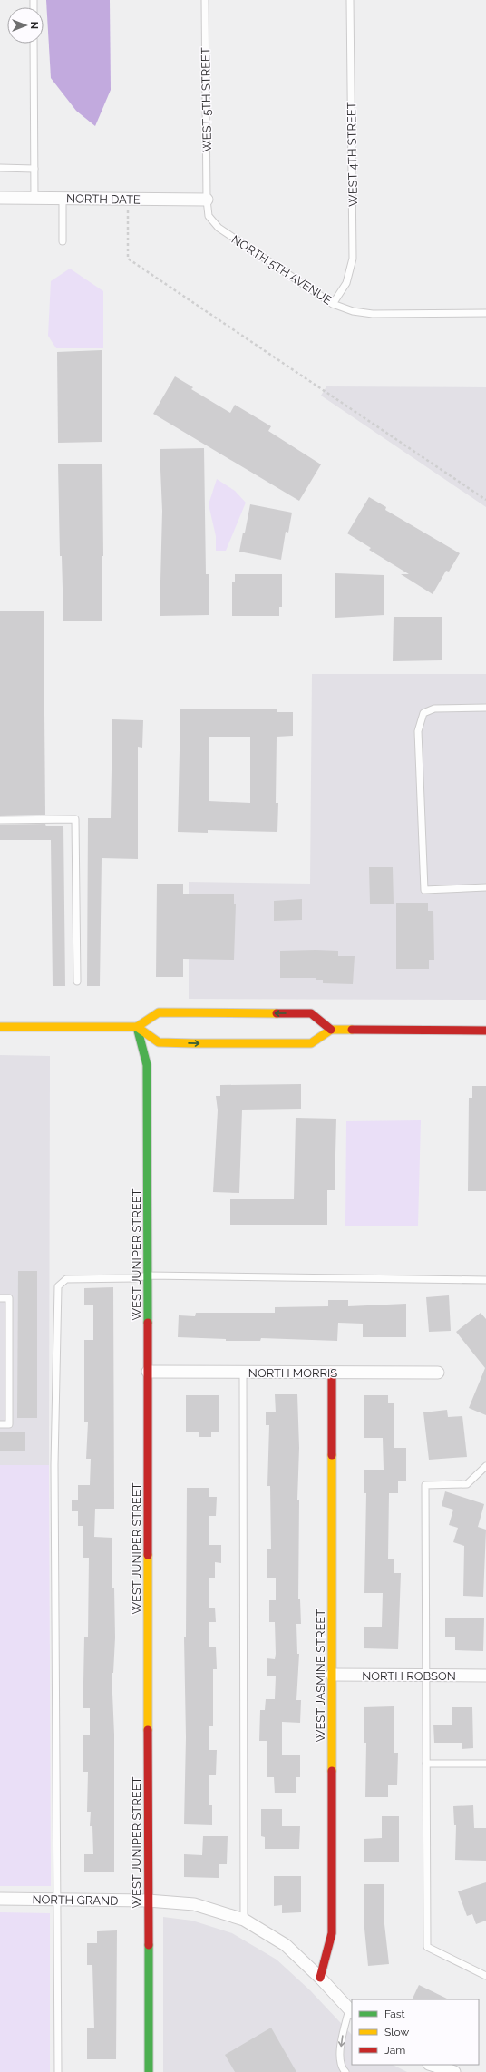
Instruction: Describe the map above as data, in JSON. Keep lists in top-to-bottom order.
{
  "streets": {
    "street": [
      "NORTH DATE",
      "WEST JUNIPER STREET",
      "NORTH MORRIS",
      "WEST JASMINE STREET",
      "NORTH ROBSON",
      "NORTH GRAND"
    ],
    "lane": ["WEST 5TH STREET", "WEST 4TH STREET", "NORTH 5TH AVENUE"]
  },
  "crossings": [
    ["WEST 5TH STREET", "NORTH DATE"],
    ["WEST 5TH STREET", "NORTH 5TH AVENUE"],
    ["WEST 4TH STREET", "NORTH 5TH AVENUE"],
    ["NORTH DATE", "NORTH 5TH AVENUE"],
    ["WEST JUNIPER STREET", "NORTH MORRIS"],
    ["WEST JUNIPER STREET", "NORTH GRAND"],
    ["NORTH MORRIS", "WEST JASMINE STREET"],
    ["WEST JASMINE STREET", "NORTH ROBSON"],
    ["WEST JASMINE STREET", "NORTH GRAND"]
  ],
  "legend": ["Fast", "Slow", "Jam"],
  "north": "right"
}
